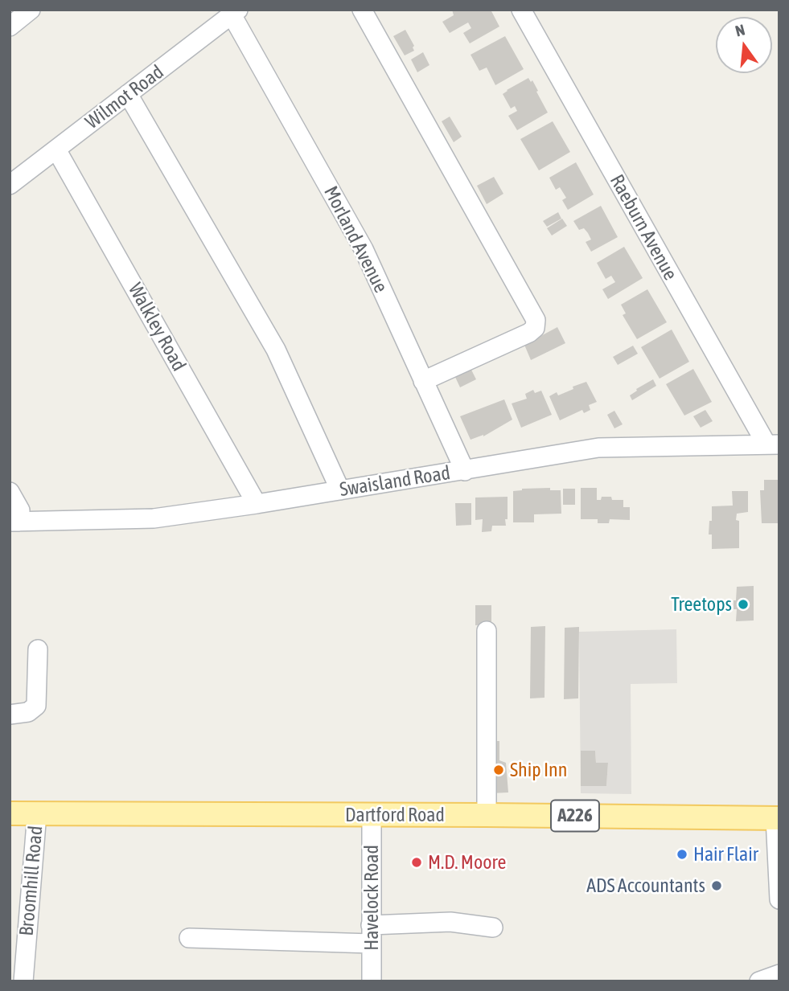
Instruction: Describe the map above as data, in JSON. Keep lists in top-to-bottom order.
{
  "streets": {
    "main road": ["Dartford Road", "A226"],
    "street": [
      "Wilmot Road",
      "Raeburn Avenue",
      "Morland Avenue",
      "Walkley Road",
      "Swaisland Road",
      "Broomhill Road",
      "Havelock Road"
    ]
  },
  "crossings": [
    ["Wilmot Road", "Morland Avenue"],
    ["Wilmot Road", "Walkley Road"],
    ["Raeburn Avenue", "Swaisland Road"],
    ["Morland Avenue", "Swaisland Road"],
    ["Walkley Road", "Swaisland Road"],
    ["Dartford Road", "Broomhill Road"],
    ["Dartford Road", "Havelock Road"]
  ],
  "places": [
    "Treetops",
    "Ship Inn",
    "Hair Flair",
    "M.D. Moore",
    "ADS Accountants"
  ],
  "north": "top"
}
